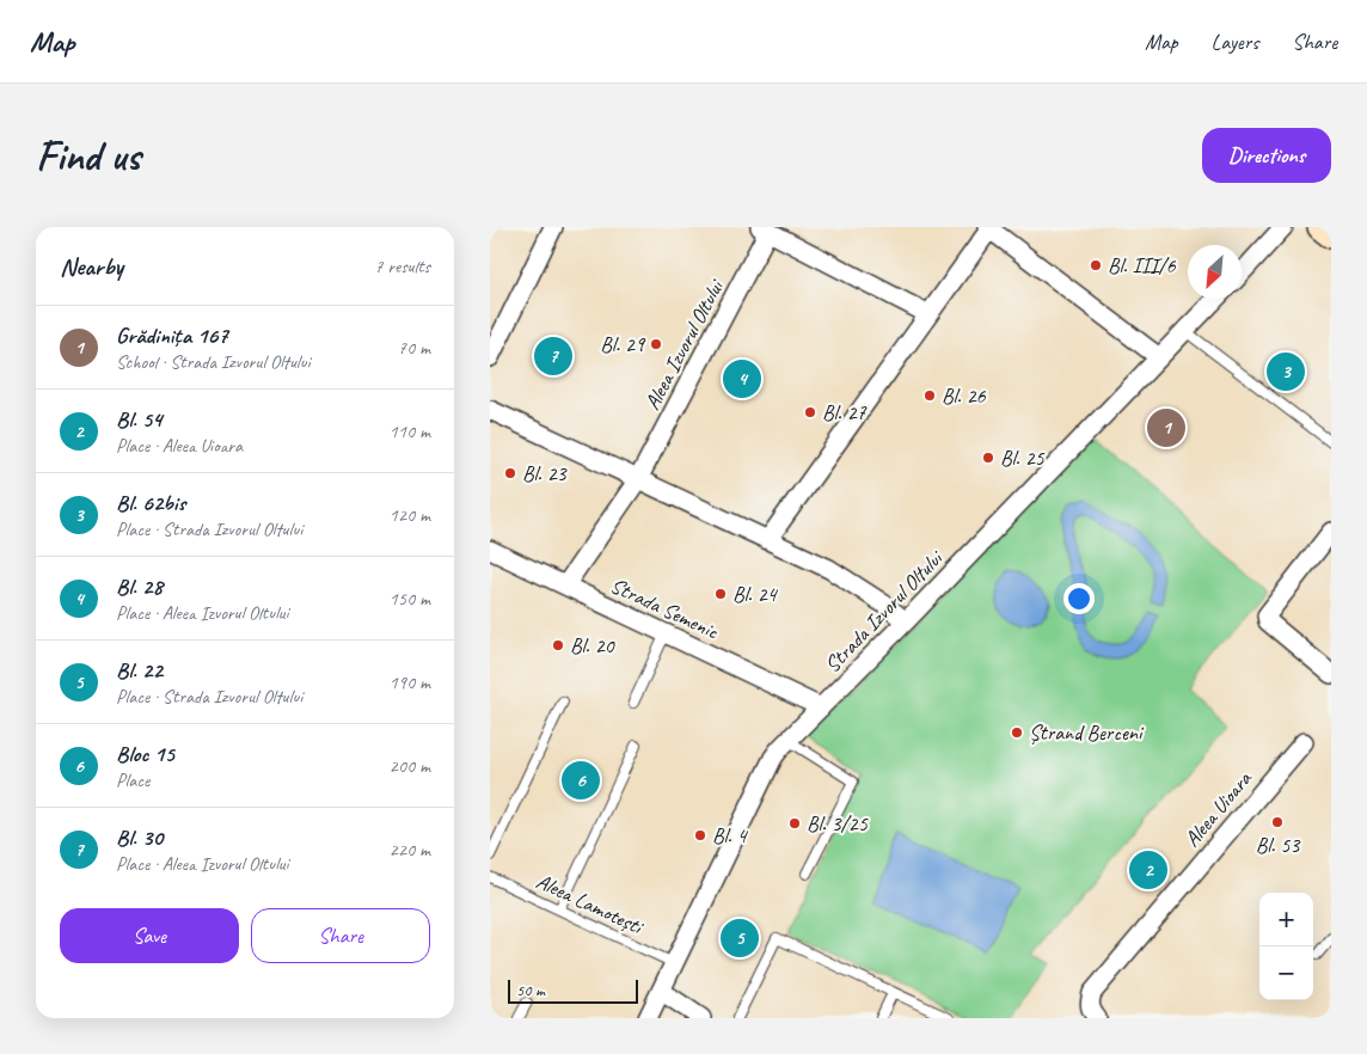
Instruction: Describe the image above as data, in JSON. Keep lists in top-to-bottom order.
{
  "streets": {
    "street": [
      "Aleea Izvorul Oltului",
      "Strada Semenic",
      "Strada Izvorul Oltului",
      "Aleea Uioara"
    ],
    "lane": ["Aleea Lamotești"]
  },
  "crossings": [
    ["Aleea Izvorul Oltului", "Strada Semenic"],
    ["Strada Semenic", "Strada Izvorul Oltului"],
    ["Strada Izvorul Oltului", "Aleea Lamotești"]
  ],
  "places": [
    "Bl. III/6",
    "Bl. 29",
    "Bl. 26",
    "Bl. 27",
    "Bl. 25",
    "Bl. 23",
    "Bl. 24",
    "Bl. 20",
    "Ștrand Berceni",
    "Bl. 53",
    "Bl. 3/25",
    "Bl. 4"
  ],
  "scale_bar": "50 m",
  "north": "bottom left",
  "page": {
    "header": "Map",
    "nav": ["Map", "Layers", "Share"],
    "buttons": [
      "Directions",
      ["Save", "Share"]
    ],
    "title": "Find us",
    "heading": ["Nearby", "7 results"],
    "list": [
      {
        "mark": "1",
        "name": "Grădinița 167",
        "note": "School · Strada Izvorul Oltului",
        "value": "70 m"
      },
      {
        "mark": "2",
        "name": "Bl. 54",
        "note": "Place · Aleea Uioara",
        "value": "110 m"
      },
      {
        "mark": "3",
        "name": "Bl. 62bis",
        "note": "Place · Strada Izvorul Oltului",
        "value": "120 m"
      },
      {
        "mark": "4",
        "name": "Bl. 28",
        "note": "Place · Aleea Izvorul Oltului",
        "value": "150 m"
      },
      {
        "mark": "5",
        "name": "Bl. 22",
        "note": "Place · Strada Izvorul Oltului",
        "value": "190 m"
      },
      {
        "mark": "6",
        "name": "Bloc 15",
        "note": "Place",
        "value": "200 m"
      },
      {
        "mark": "7",
        "name": "Bl. 30",
        "note": "Place · Aleea Izvorul Oltului",
        "value": "220 m"
      }
    ],
    "pins": [
      "7",
      "3",
      "4",
      "1",
      "6",
      "2",
      "5"
    ],
    "map_buttons": ["+", "−"],
    "scale": "50 m"
  }
}
